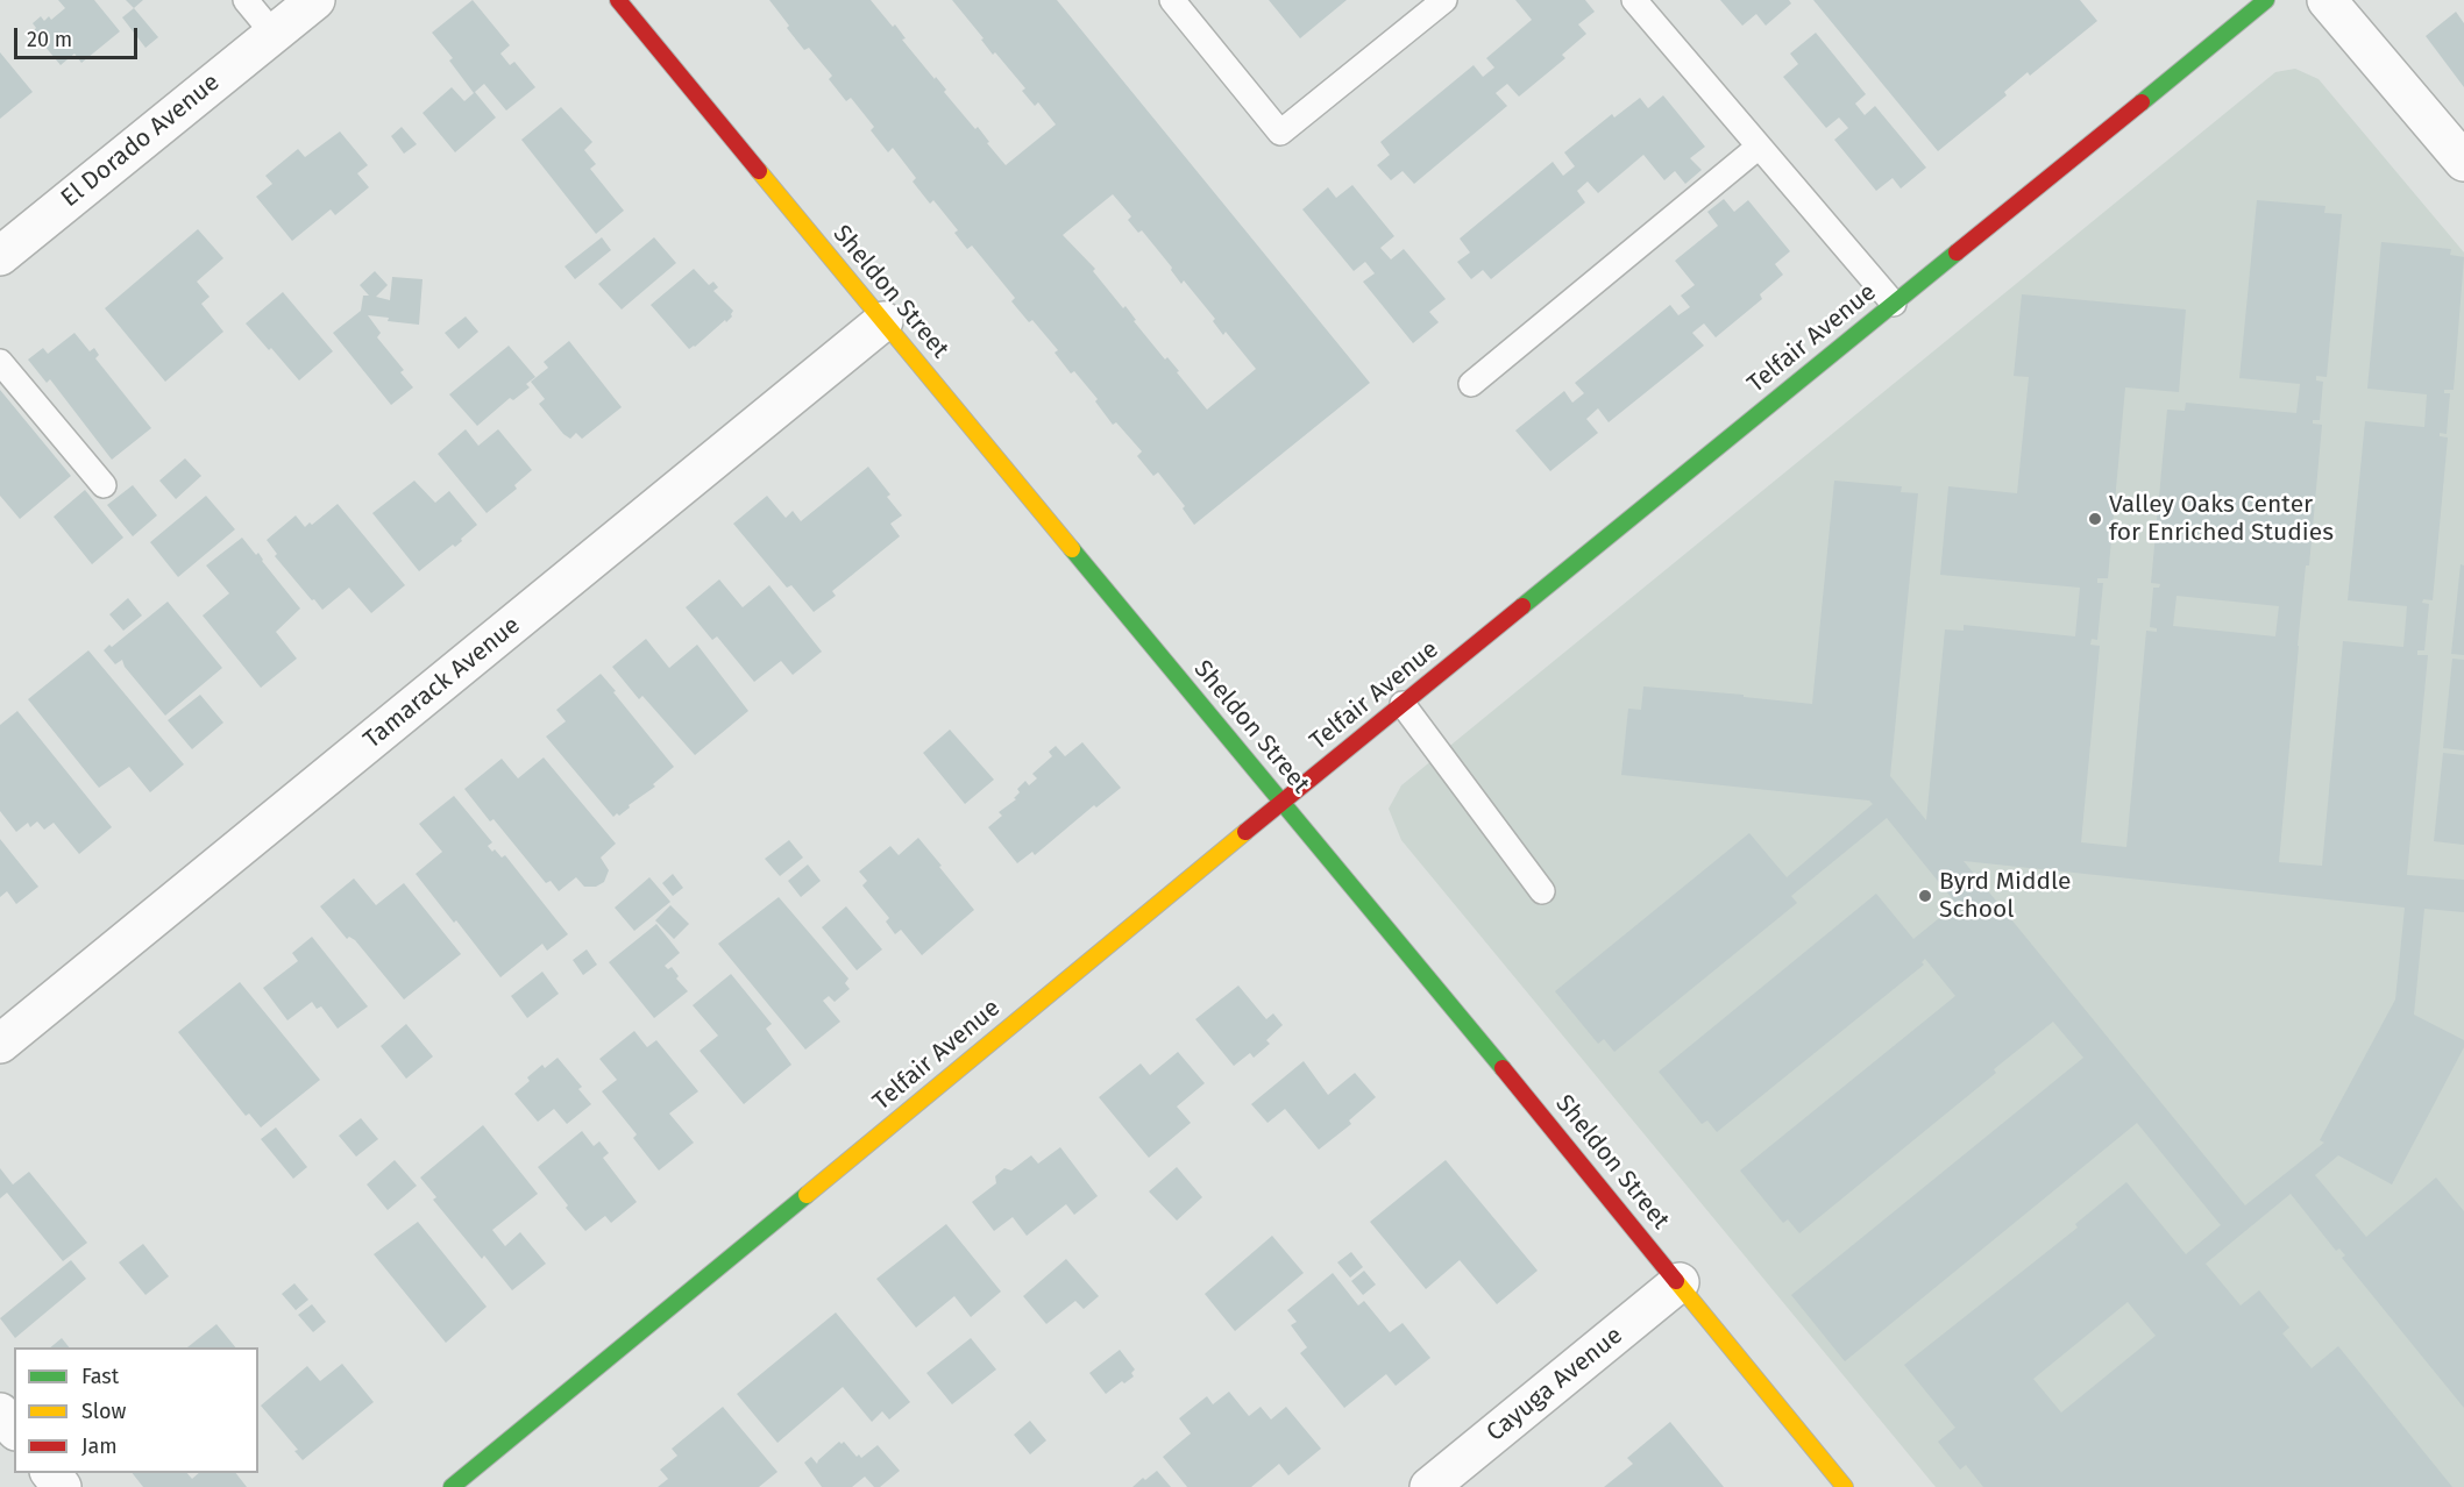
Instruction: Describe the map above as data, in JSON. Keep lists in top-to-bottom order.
{
  "streets": {
    "street": [
      "El Dorado Avenue",
      "Sheldon Street",
      "Telfair Avenue",
      "Tamarack Avenue",
      "Cayuga Avenue"
    ]
  },
  "crossings": [
    ["Sheldon Street", "Telfair Avenue"],
    ["Sheldon Street", "Tamarack Avenue"],
    ["Sheldon Street", "Cayuga Avenue"]
  ],
  "places": ["Valley Oaks Center for Enriched Studies", "Byrd Middle School"],
  "legend": ["Fast", "Slow", "Jam"],
  "scale_bar": "20 m"
}
